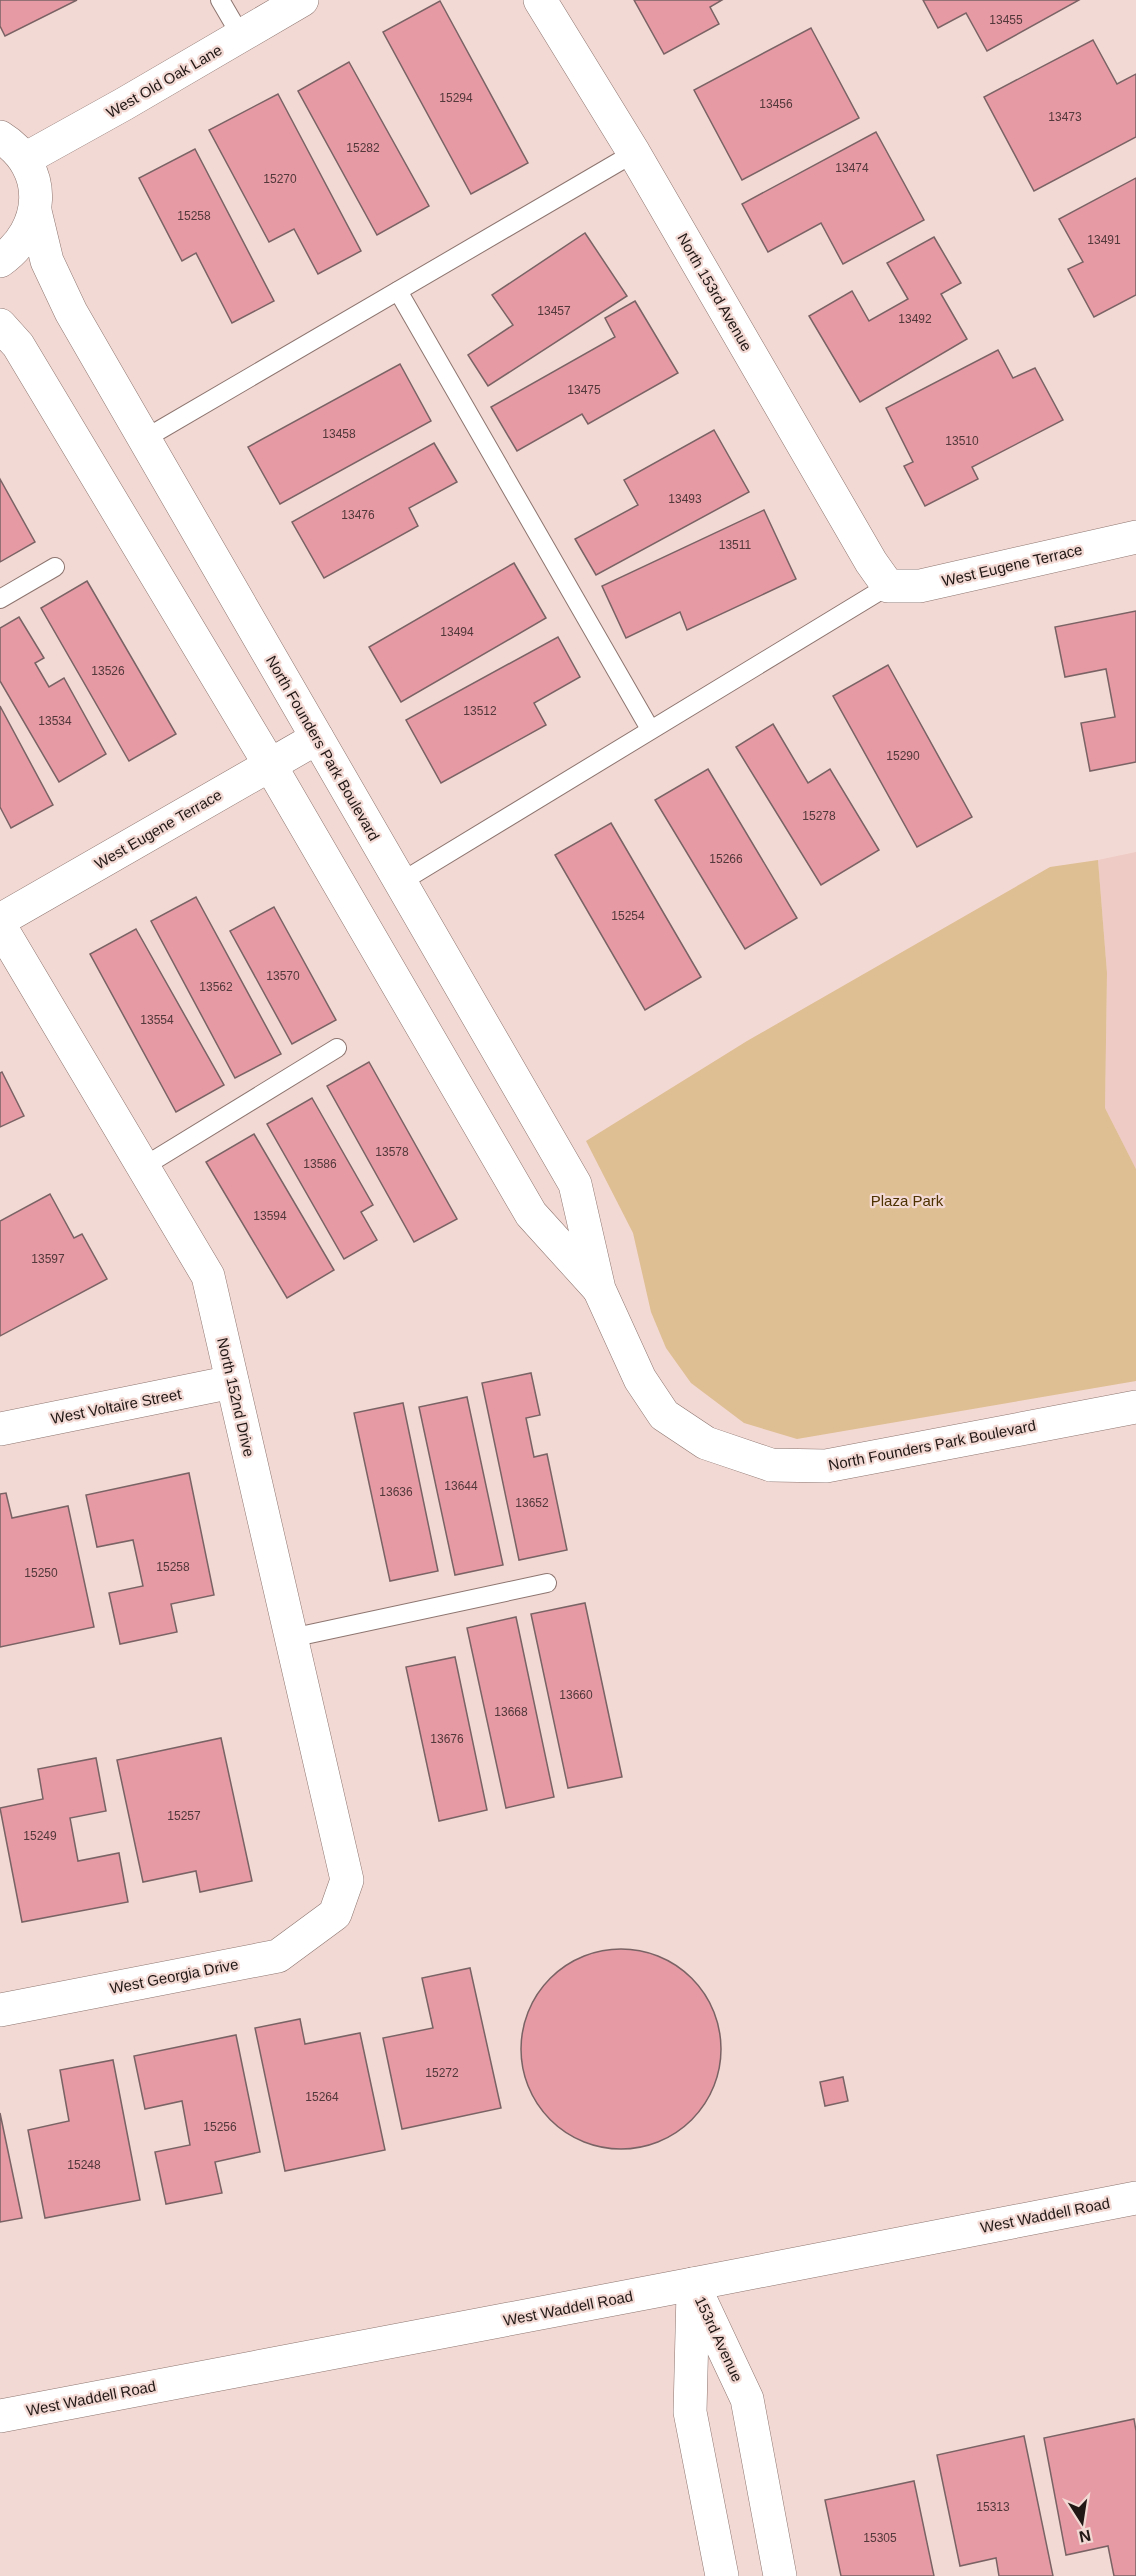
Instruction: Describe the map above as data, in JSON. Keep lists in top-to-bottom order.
{
  "streets": {
    "street": [
      "West Old Oak Lane",
      "North 153rd Avenue",
      "West Eugene Terrace",
      "North Founders Park Boulevard",
      "North 152nd Drive",
      "West Voltaire Street",
      "West Georgia Drive",
      "West Waddell Road",
      "153rd Avenue"
    ]
  },
  "crossings": [
    ["West Old Oak Lane", "North Founders Park Boulevard"],
    ["North 153rd Avenue", "West Eugene Terrace"],
    ["West Eugene Terrace", "North Founders Park Boulevard"],
    ["North 152nd Drive", "West Voltaire Street"],
    ["North 152nd Drive", "West Georgia Drive"],
    ["West Waddell Road", "153rd Avenue"]
  ],
  "parks": ["Plaza Park"],
  "house_numbers": [
    "13455",
    "15294",
    "13456",
    "13473",
    "15282",
    "13474",
    "15270",
    "15258",
    "13491",
    "13457",
    "13492",
    "13475",
    "13458",
    "13510",
    "13493",
    "13476",
    "13511",
    "13494",
    "13526",
    "13512",
    "13534",
    "15290",
    "15278",
    "15266",
    "15254",
    "13570",
    "13562",
    "13554",
    "13578",
    "13586",
    "13594",
    "13597",
    "13644",
    "13636",
    "13652",
    "15258",
    "15250",
    "13660",
    "13668",
    "13676",
    "15257",
    "15249",
    "15272",
    "15264",
    "15256",
    "15248",
    "15313",
    "15305"
  ],
  "north": "bottom"
}
